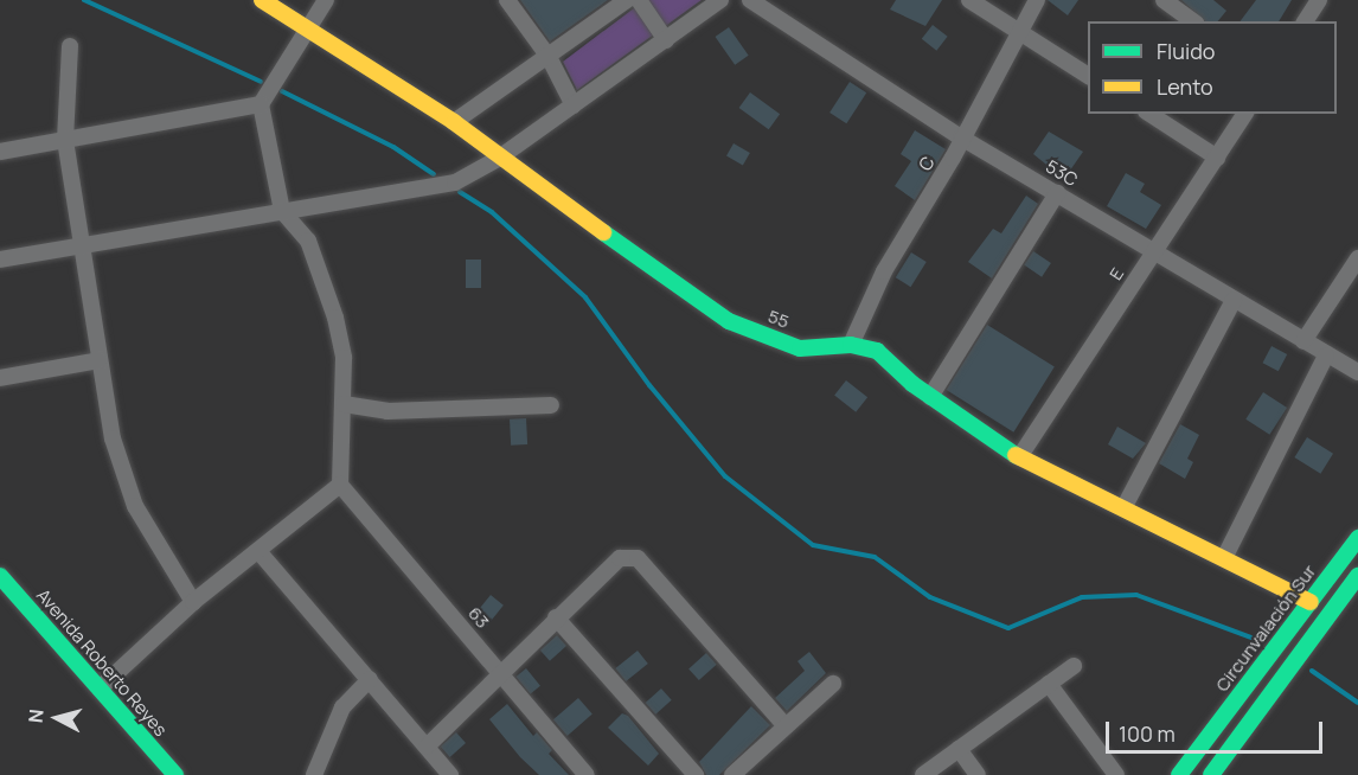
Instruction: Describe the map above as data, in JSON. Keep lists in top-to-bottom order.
{
  "streets": {
    "main road": ["55", "Circunvalación Sur", "Avenida Roberto Reyes"],
    "street": [
      "C",
      "53C",
      "E",
      "63"
    ]
  },
  "crossings": [
    ["C", "53C"],
    ["C", "55"],
    ["53C", "E"],
    ["E", "55"],
    ["55", "Circunvalación Sur"]
  ],
  "legend": ["Fluido", "Lento"],
  "scale_bar": "100 m",
  "north": "left"
}
